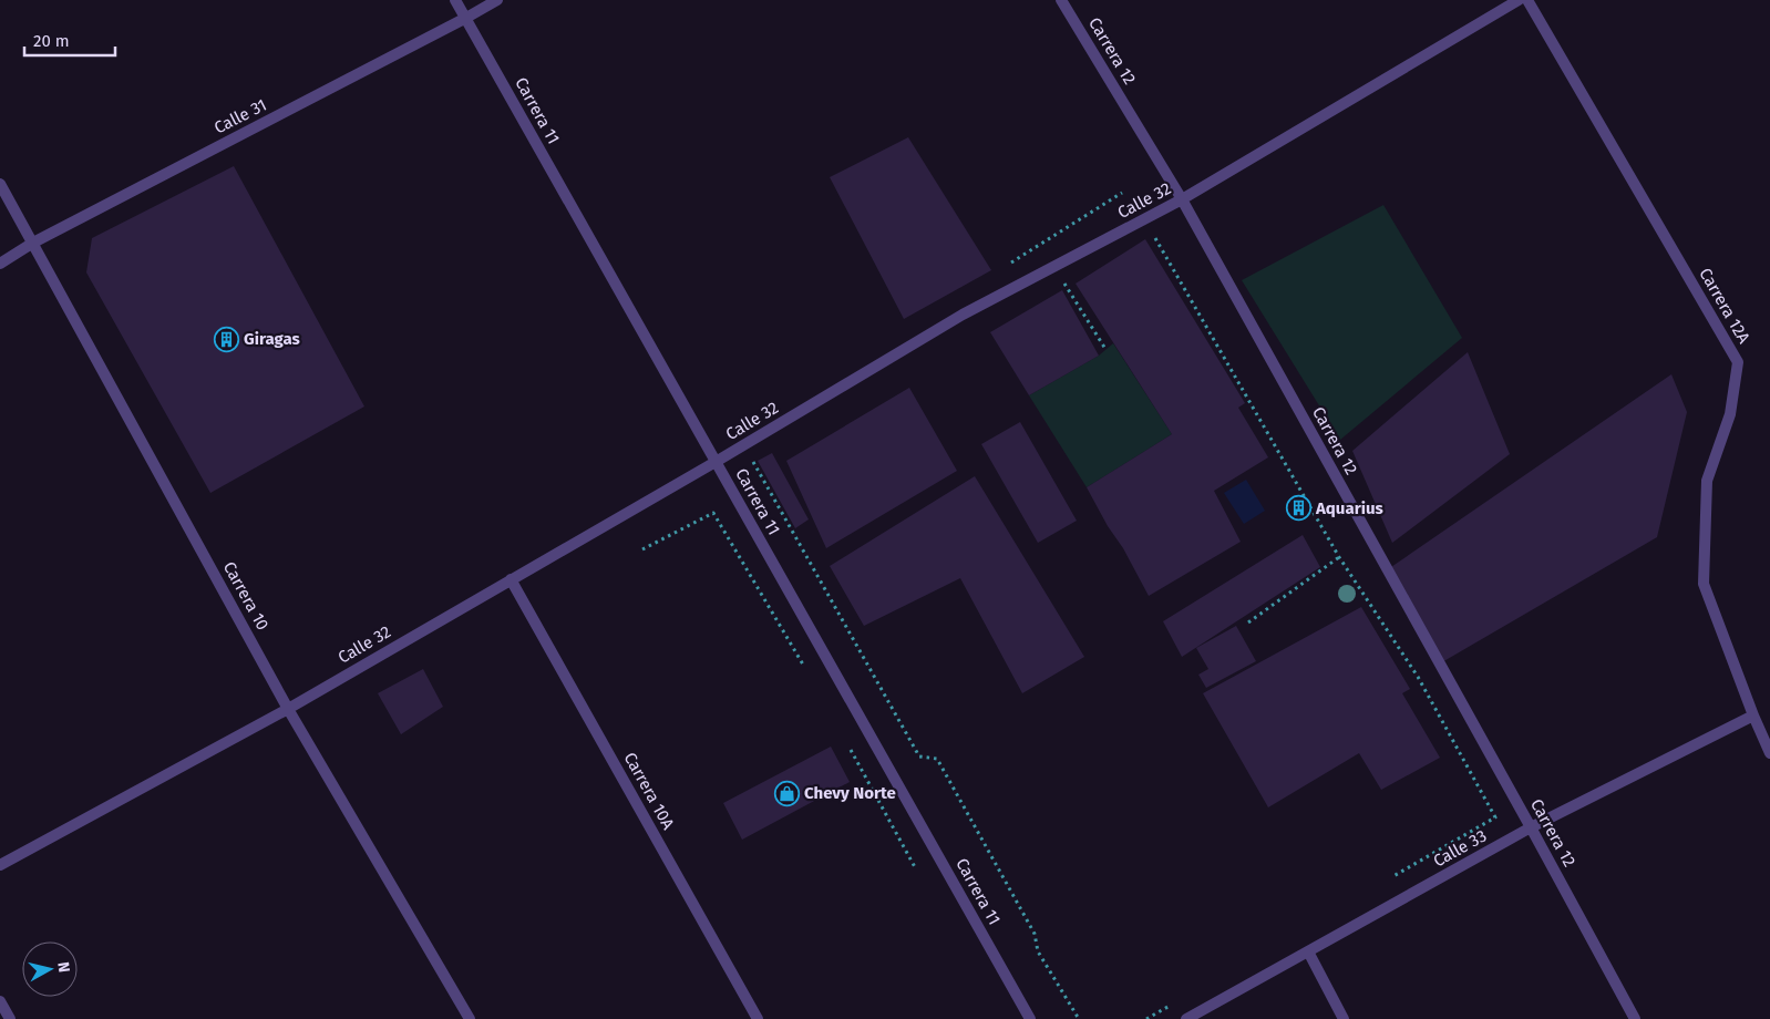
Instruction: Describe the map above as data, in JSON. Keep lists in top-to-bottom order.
{
  "streets": {
    "street": [
      "Carrera 12",
      "Carrera 11",
      "Calle 31",
      "Calle 32",
      "Carrera 12A",
      "Carrera 10",
      "Carrera 10A",
      "Calle 33"
    ]
  },
  "crossings": [
    ["Carrera 12", "Calle 32"],
    ["Carrera 12", "Calle 33"],
    ["Carrera 11", "Calle 31"],
    ["Carrera 11", "Calle 32"],
    ["Calle 31", "Carrera 10"],
    ["Calle 32", "Carrera 10"],
    ["Calle 32", "Carrera 10A"],
    ["Carrera 12A", "Calle 33"]
  ],
  "places": {
    "building": ["Giragas", "Aquarius"],
    "shop": ["Chevy Norte"]
  },
  "scale_bar": "20 m",
  "north": "right"
}
